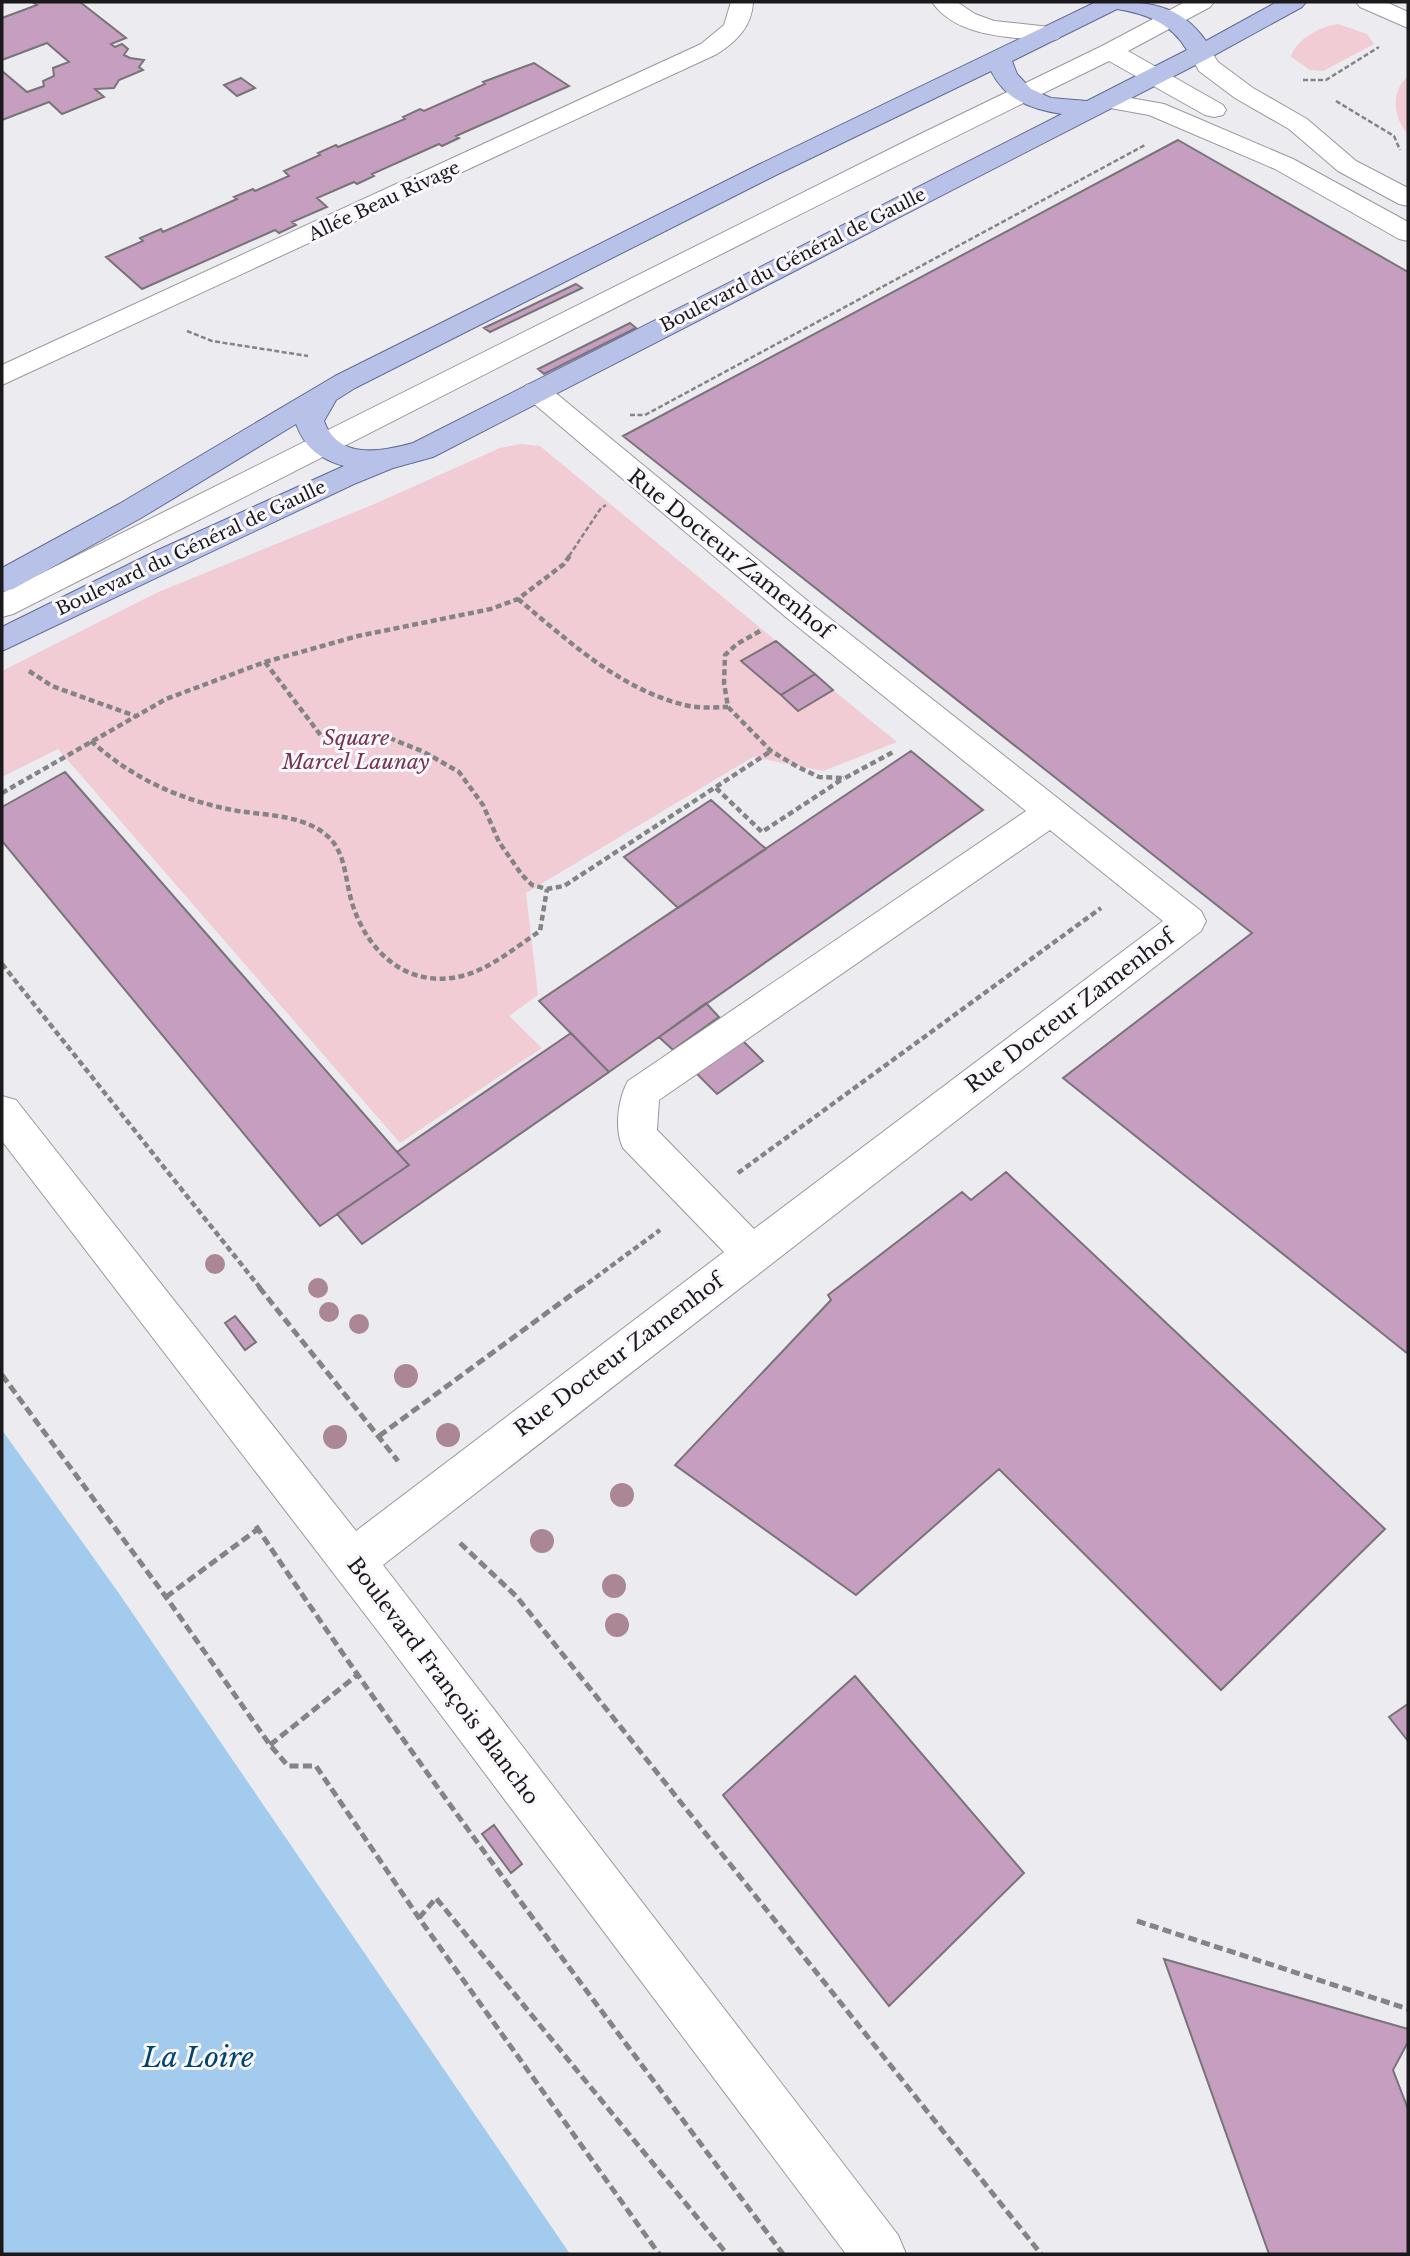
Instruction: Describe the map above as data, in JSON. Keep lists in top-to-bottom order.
{
  "streets": {
    "main road": ["Boulevard du Général de Gaulle"],
    "street": ["Allée Beau Rivage", "Rue Docteur Zamenhof", "Boulevard François Blancho"]
  },
  "crossings": [
    ["Boulevard du Général de Gaulle", "Rue Docteur Zamenhof"],
    ["Rue Docteur Zamenhof", "Boulevard François Blancho"]
  ],
  "water": ["La Loire"],
  "parks": ["Square Marcel Launay"]
}
